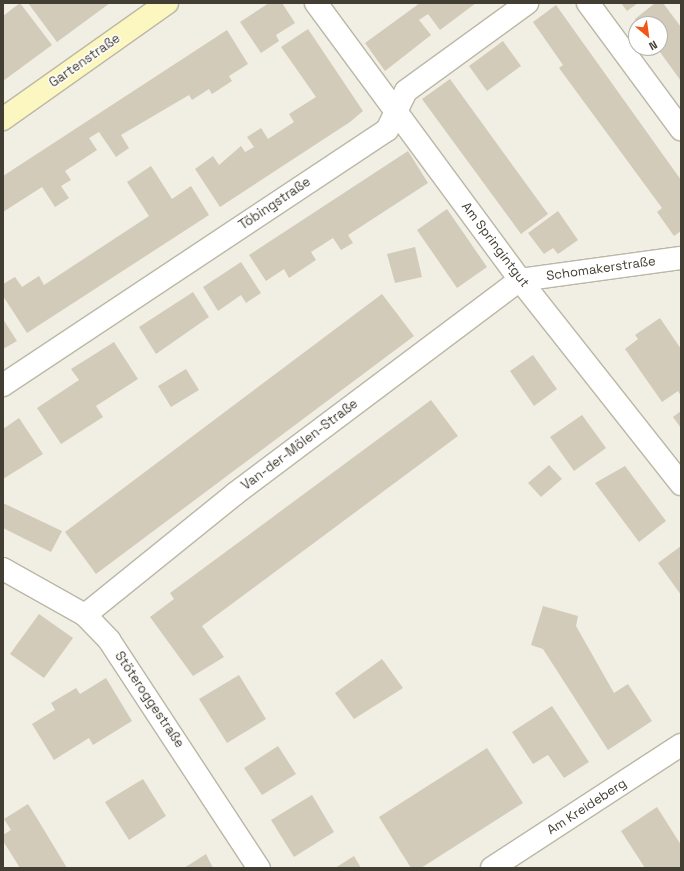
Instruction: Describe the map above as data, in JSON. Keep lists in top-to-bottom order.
{
  "streets": {
    "main road": ["Gartenstraße"],
    "street": [
      "Töbingstraße",
      "Am Springintgut",
      "Schomakerstraße",
      "Van-der-Mölen-Straße",
      "Stöteroggestraße",
      "Am Kreideberg"
    ]
  },
  "crossings": [
    ["Töbingstraße", "Am Springintgut"],
    ["Am Springintgut", "Schomakerstraße"],
    ["Am Springintgut", "Van-der-Mölen-Straße"],
    ["Schomakerstraße", "Van-der-Mölen-Straße"],
    ["Van-der-Mölen-Straße", "Stöteroggestraße"]
  ],
  "north": "bottom right"
}
